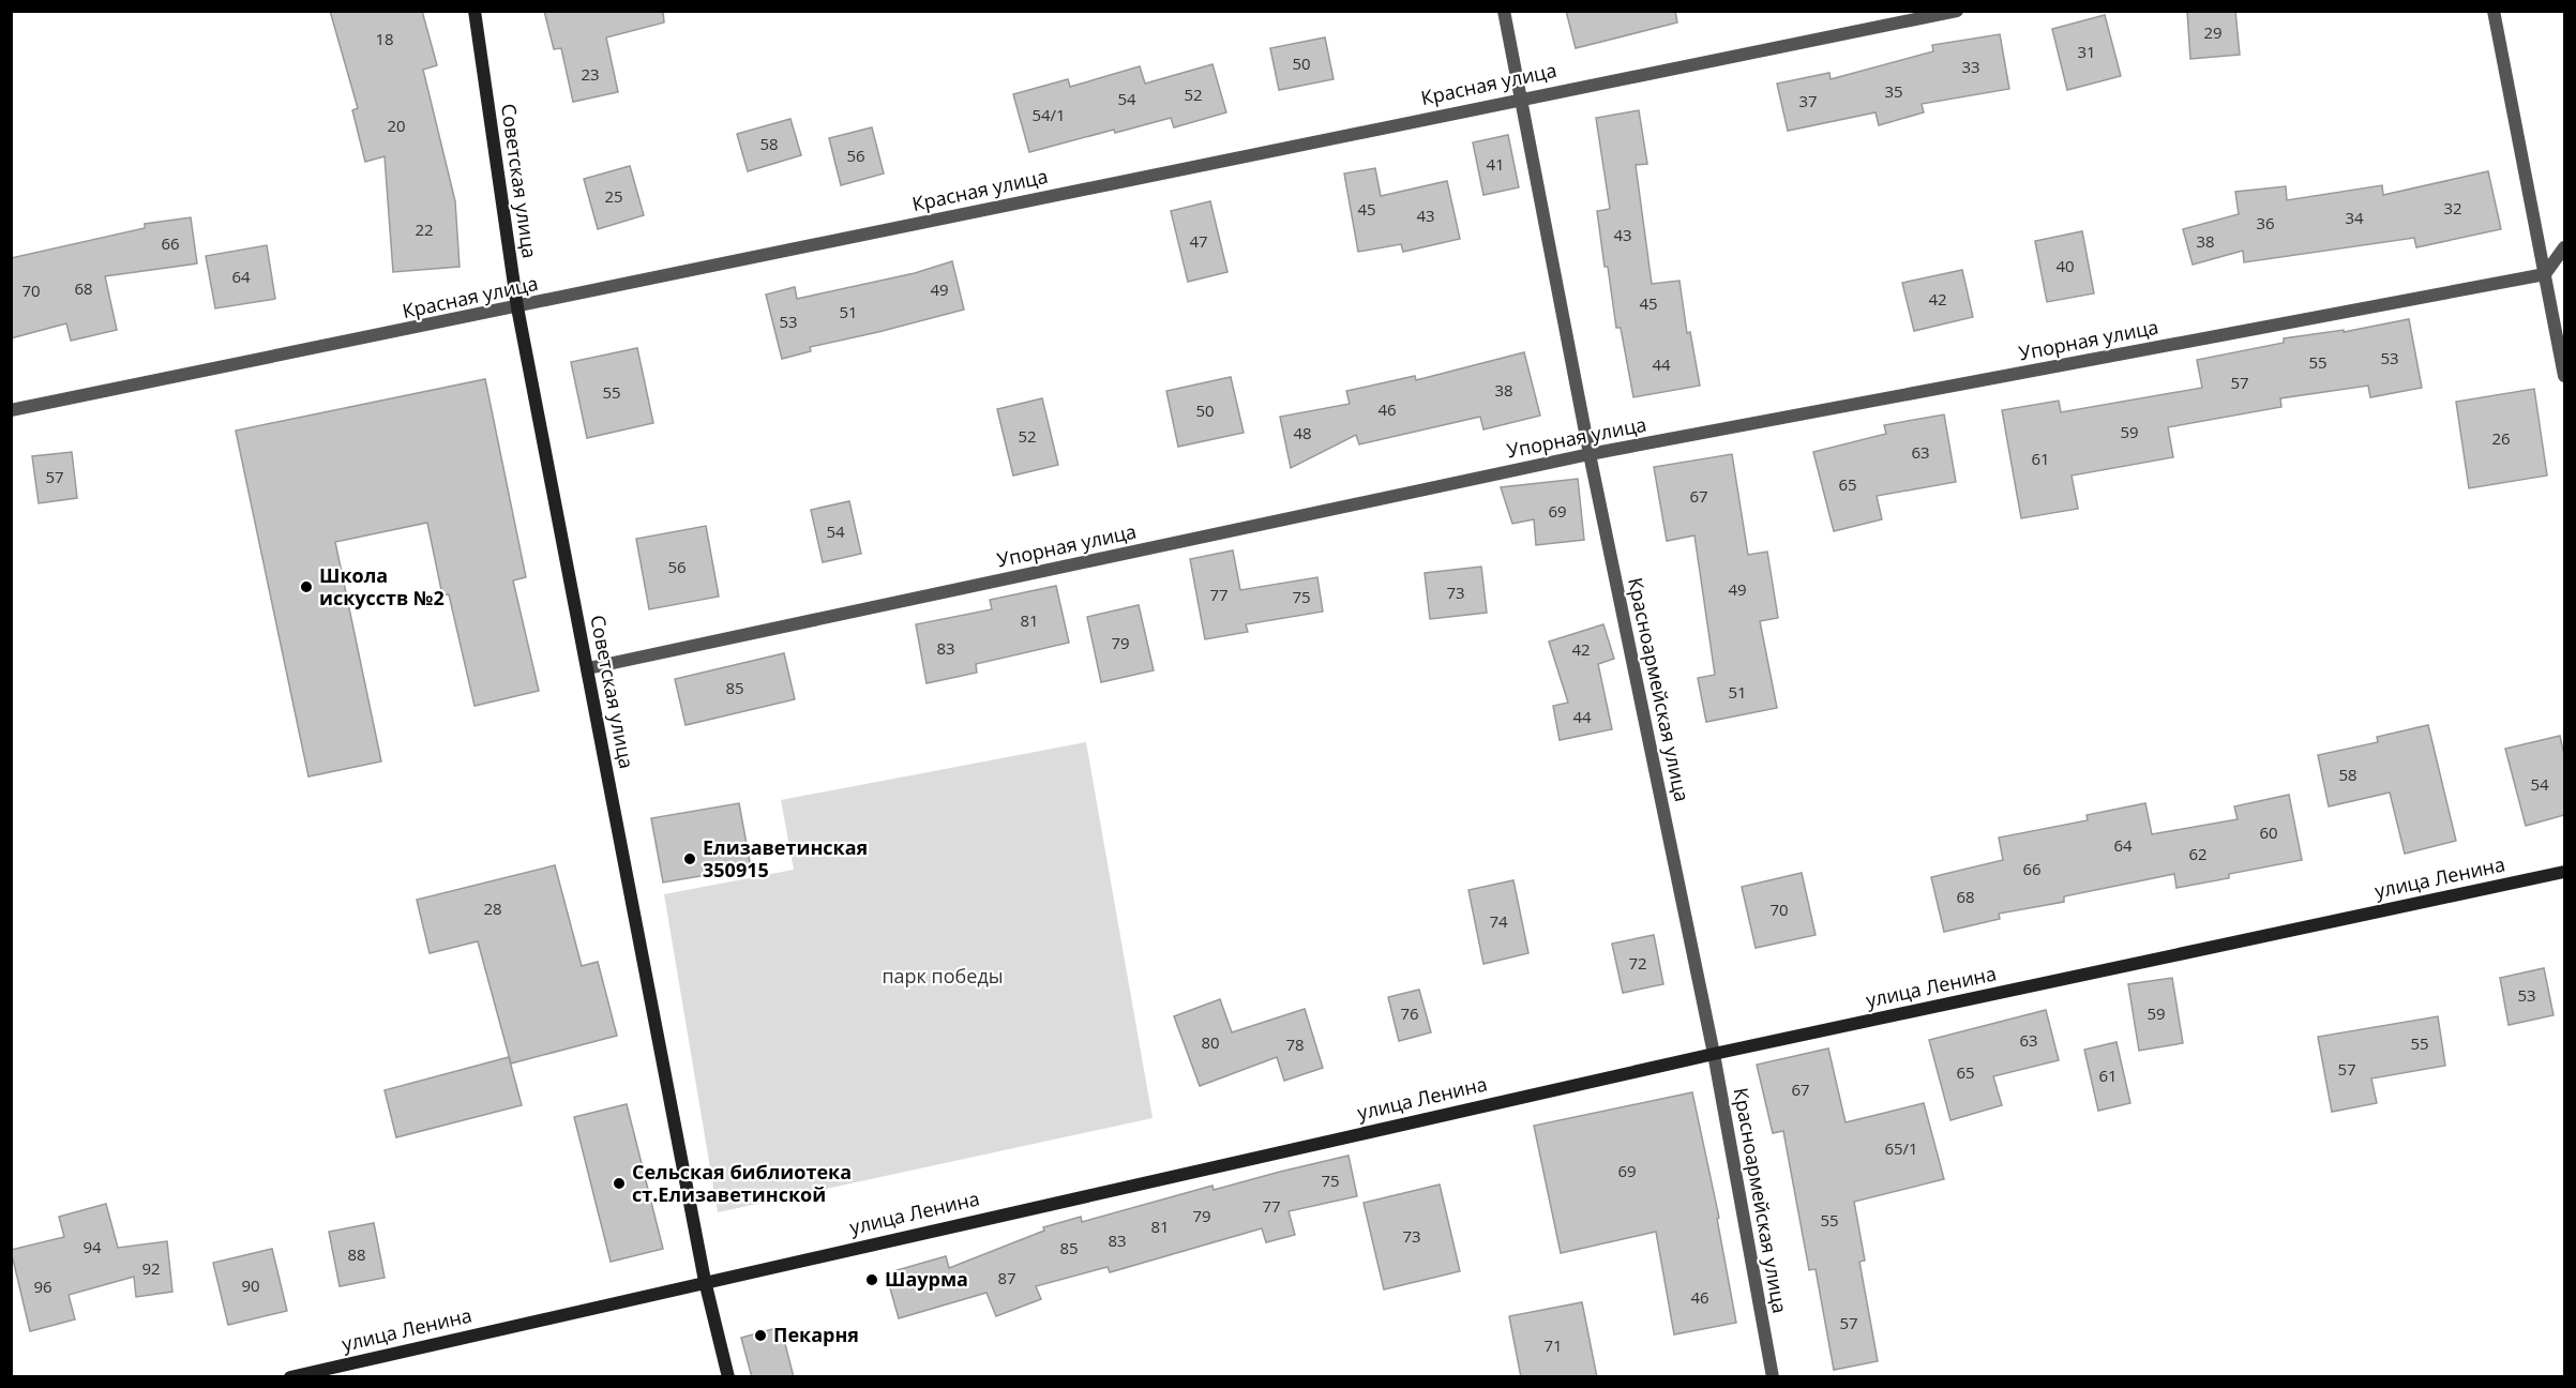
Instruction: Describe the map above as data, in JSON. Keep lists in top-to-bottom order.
{
  "streets": {
    "street": [
      "Красная улица",
      "Советская улица",
      "Упорная улица",
      "Красноармейская улица",
      "улица Ленина"
    ]
  },
  "crossings": [
    ["Красная улица", "Советская улица"],
    ["Красная улица", "Красноармейская улица"],
    ["Советская улица", "Упорная улица"],
    ["Советская улица", "улица Ленина"],
    ["Упорная улица", "Красноармейская улица"],
    ["Красноармейская улица", "улица Ленина"]
  ],
  "parks": ["парк победы"],
  "places": [
    "Школа искусств №2",
    "Елизаветинская 350915",
    "Сельская библиотека ст.Елизаветинской",
    "Шаурма",
    "Пекарня"
  ],
  "house_numbers": [
    "29",
    "18",
    "31",
    "50",
    "33",
    "23",
    "35",
    "52",
    "54",
    "37",
    "54/1",
    "20",
    "58",
    "56",
    "41",
    "25",
    "32",
    "45",
    "43",
    "34",
    "36",
    "22",
    "43",
    "47",
    "38",
    "66",
    "40",
    "64",
    "68",
    "49",
    "70",
    "42",
    "45",
    "51",
    "53",
    "53",
    "55",
    "44",
    "57",
    "38",
    "55",
    "46",
    "50",
    "59",
    "48",
    "52",
    "26",
    "63",
    "61",
    "57",
    "65",
    "67",
    "69",
    "54",
    "56",
    "49",
    "73",
    "77",
    "75",
    "81",
    "79",
    "83",
    "42",
    "85",
    "51",
    "44",
    "58",
    "54",
    "60",
    "64",
    "62",
    "66",
    "68",
    "28",
    "70",
    "74",
    "72",
    "53",
    "76",
    "59",
    "63",
    "80",
    "55",
    "78",
    "57",
    "65",
    "61",
    "67",
    "65/1",
    "69",
    "75",
    "77",
    "79",
    "55",
    "81",
    "73",
    "83",
    "94",
    "85",
    "88",
    "92",
    "87",
    "90",
    "96",
    "46",
    "57",
    "71"
  ]
}
